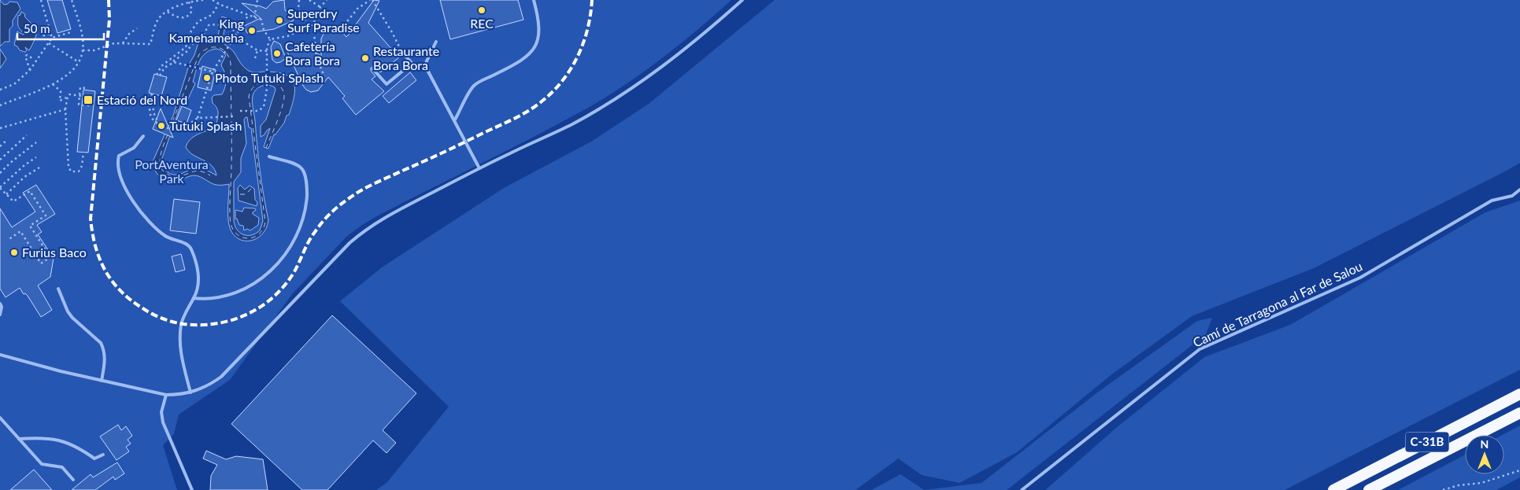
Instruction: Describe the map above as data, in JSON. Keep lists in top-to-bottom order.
{
  "streets": {
    "highway": ["C-31B"],
    "lane": ["Camí de Tarragona al Far de Salou"]
  },
  "parks": ["PortAventura Park"],
  "places": {
    "other": [
      "REC",
      "Superdry Surf Paradise",
      "King Kamehameha",
      "Cafetería Bora Bora",
      "Restaurante Bora Bora",
      "Photo Tutuki Splash",
      "Tutuki Splash",
      "Furius Baco"
    ],
    "transit": ["Estació del Nord"]
  },
  "scale_bar": "50 m",
  "north": "top"
}
